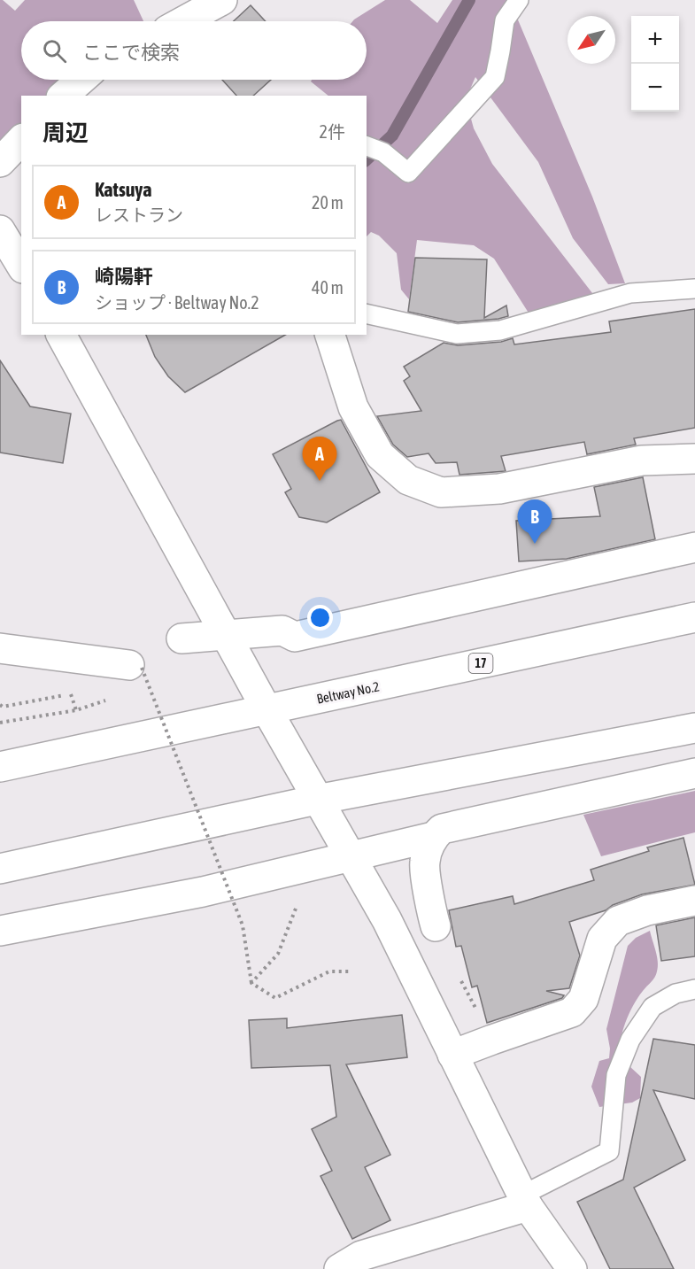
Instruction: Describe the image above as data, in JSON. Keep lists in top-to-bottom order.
{
  "streets": {
    "street": ["17", "Beltway No.2"]
  },
  "north": "bottom left",
  "page": {
    "map_buttons": ["+", "−"],
    "search": "ここで検索",
    "heading": ["周辺", "2件"],
    "list": [
      {
        "mark": "A",
        "name": "Katsuya",
        "note": "レストラン",
        "value": "20 m"
      },
      {
        "mark": "B",
        "name": "崎陽軒",
        "note": "ショップ · Beltway No.2",
        "value": "40 m"
      }
    ],
    "pins": ["A", "B"]
  }
}
